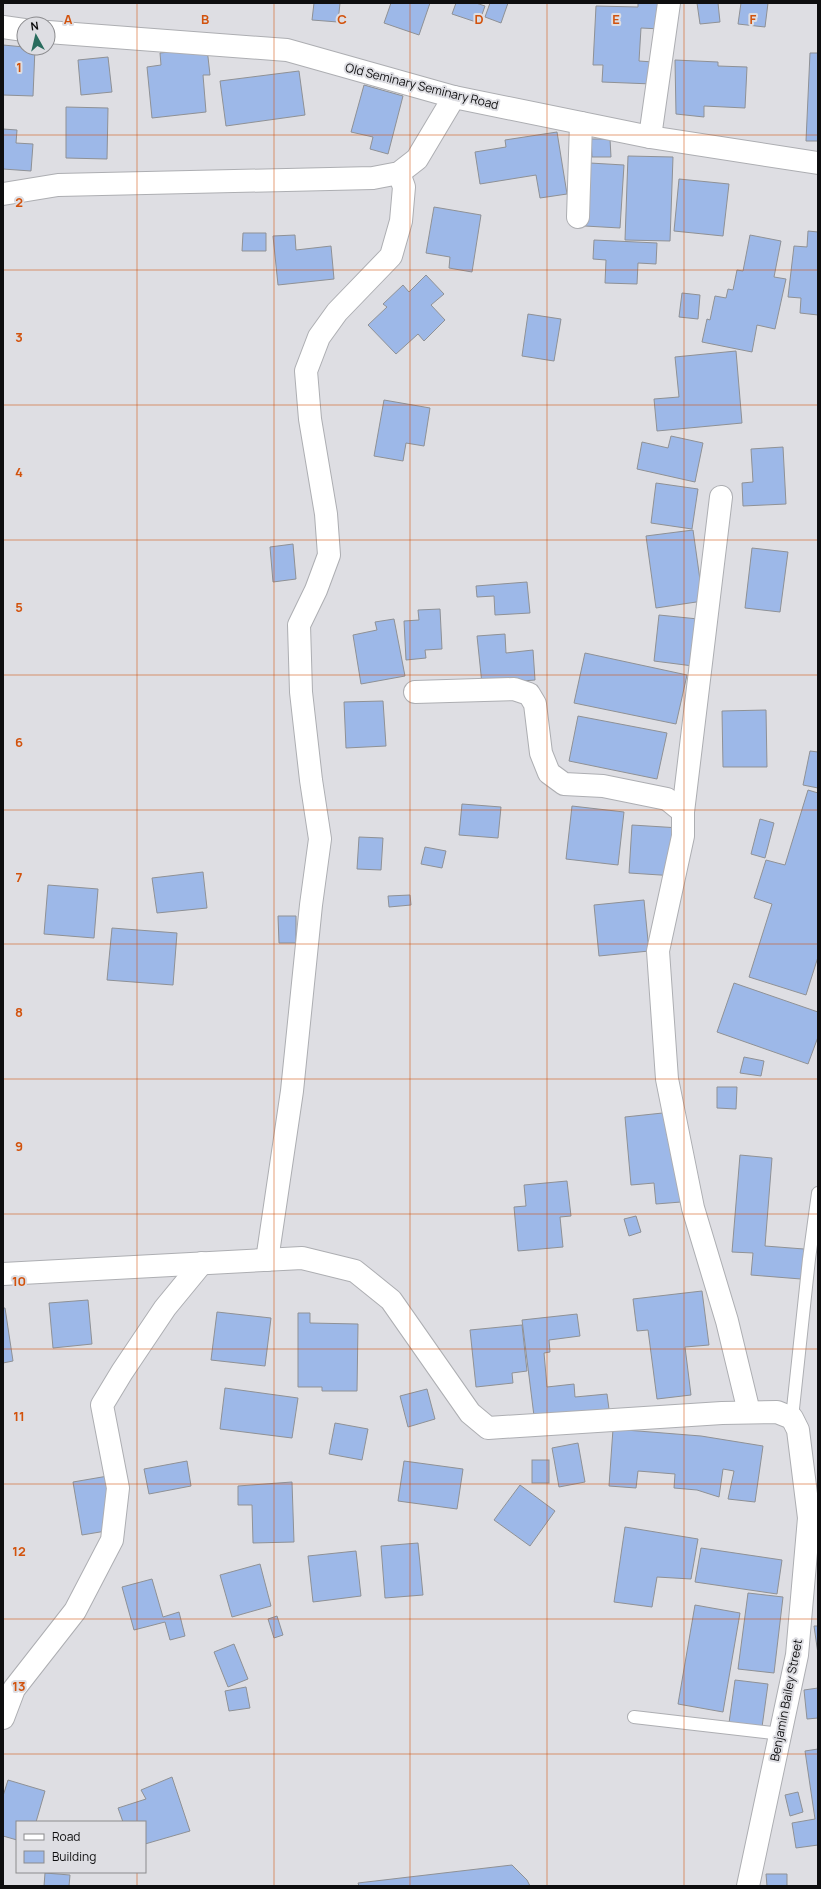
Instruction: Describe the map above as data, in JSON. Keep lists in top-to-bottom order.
{
  "streets": {
    "street": ["Old Seminary Seminary Road", "Benjamin Bailey Street"]
  },
  "legend": ["Road", "Building"],
  "north": "top",
  "grid": {
    "columns": [
      "A",
      "B",
      "C",
      "D",
      "E",
      "F"
    ],
    "rows": [
      "1",
      "2",
      "3",
      "4",
      "5",
      "6",
      "7",
      "8",
      "9",
      "10",
      "11",
      "12",
      "13"
    ]
  }
}
